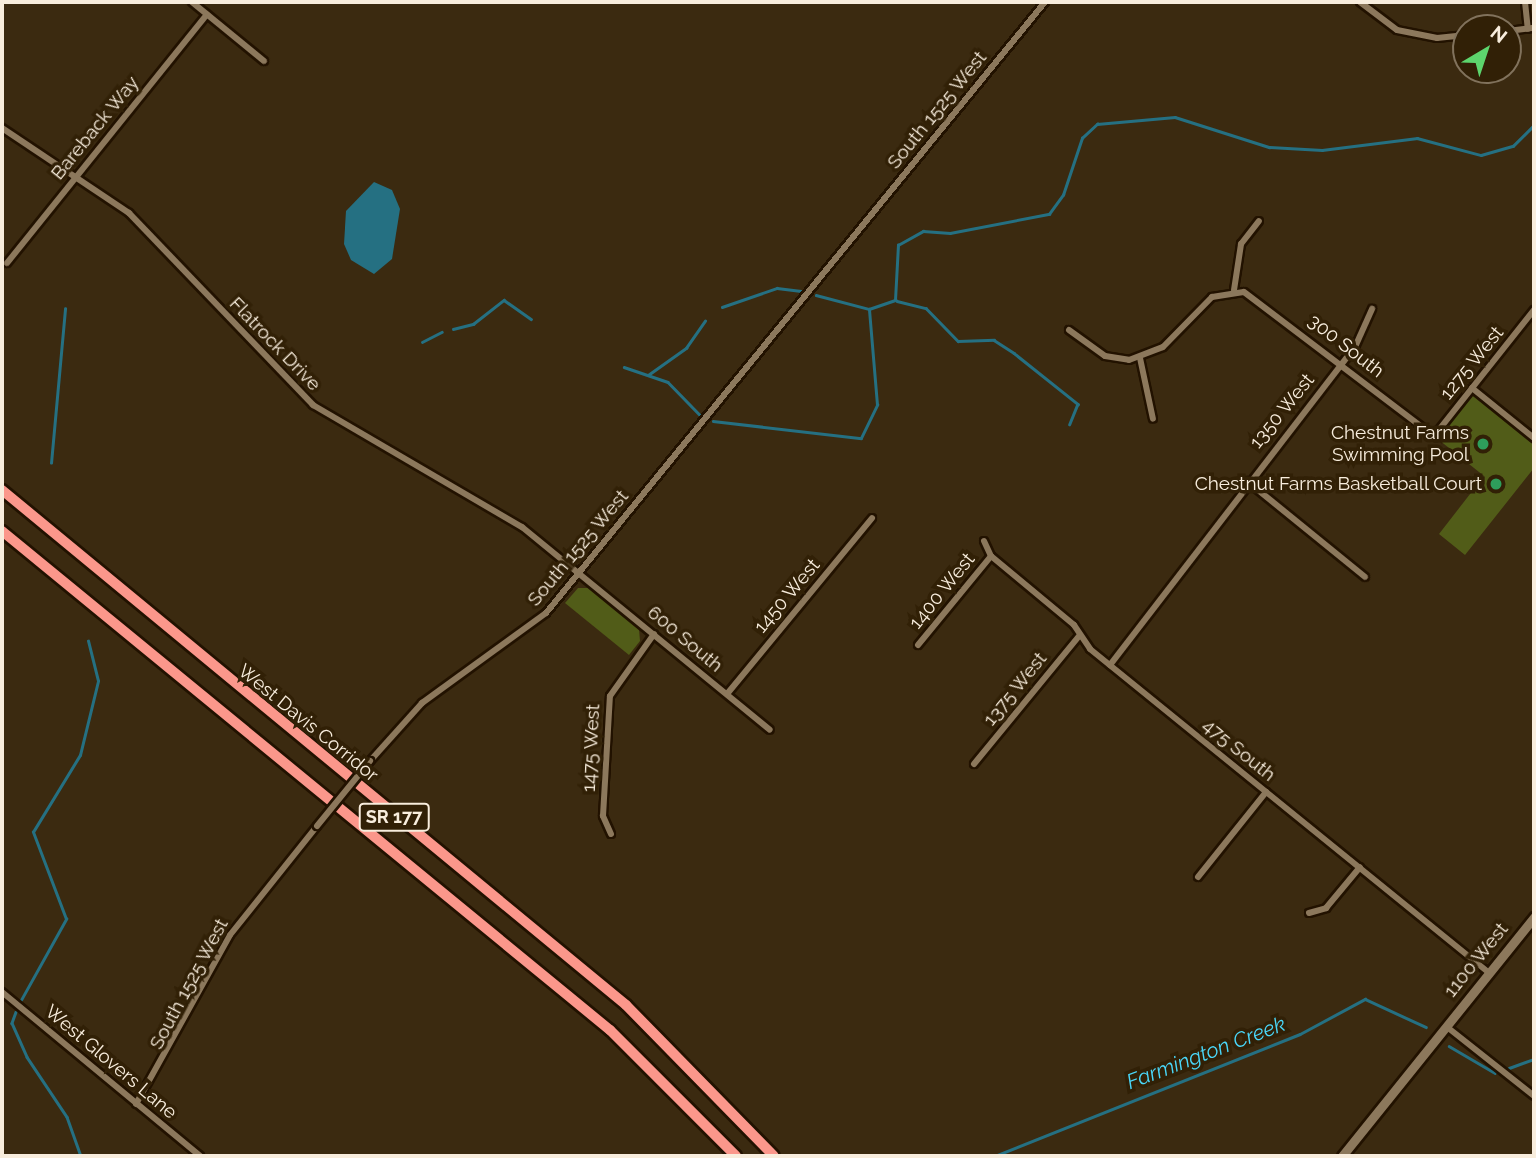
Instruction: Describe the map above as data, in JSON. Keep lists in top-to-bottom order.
{
  "streets": {
    "highway": ["West Davis Corridor", "SR 177"],
    "street": [
      "South 1525 West",
      "Bareback Way",
      "Flatrock Drive",
      "300 South",
      "1275 West",
      "1350 West",
      "1400 West",
      "1450 West",
      "600 South",
      "1375 West",
      "1475 West",
      "475 South",
      "1100 West",
      "West Glovers Lane"
    ]
  },
  "crossings": [
    ["South 1525 West", "Flatrock Drive"],
    ["South 1525 West", "600 South"],
    ["South 1525 West", "West Glovers Lane"],
    ["Bareback Way", "Flatrock Drive"],
    ["Flatrock Drive", "600 South"],
    ["300 South", "1275 West"],
    ["300 South", "1350 West"],
    ["1350 West", "475 South"],
    ["1400 West", "475 South"],
    ["1450 West", "600 South"],
    ["600 South", "1475 West"],
    ["1375 West", "475 South"],
    ["475 South", "1100 West"]
  ],
  "water": ["Farmington Creek"],
  "places": ["Chestnut Farms Swimming Pool", "Chestnut Farms Basketball Court"],
  "north": "top right"
}
